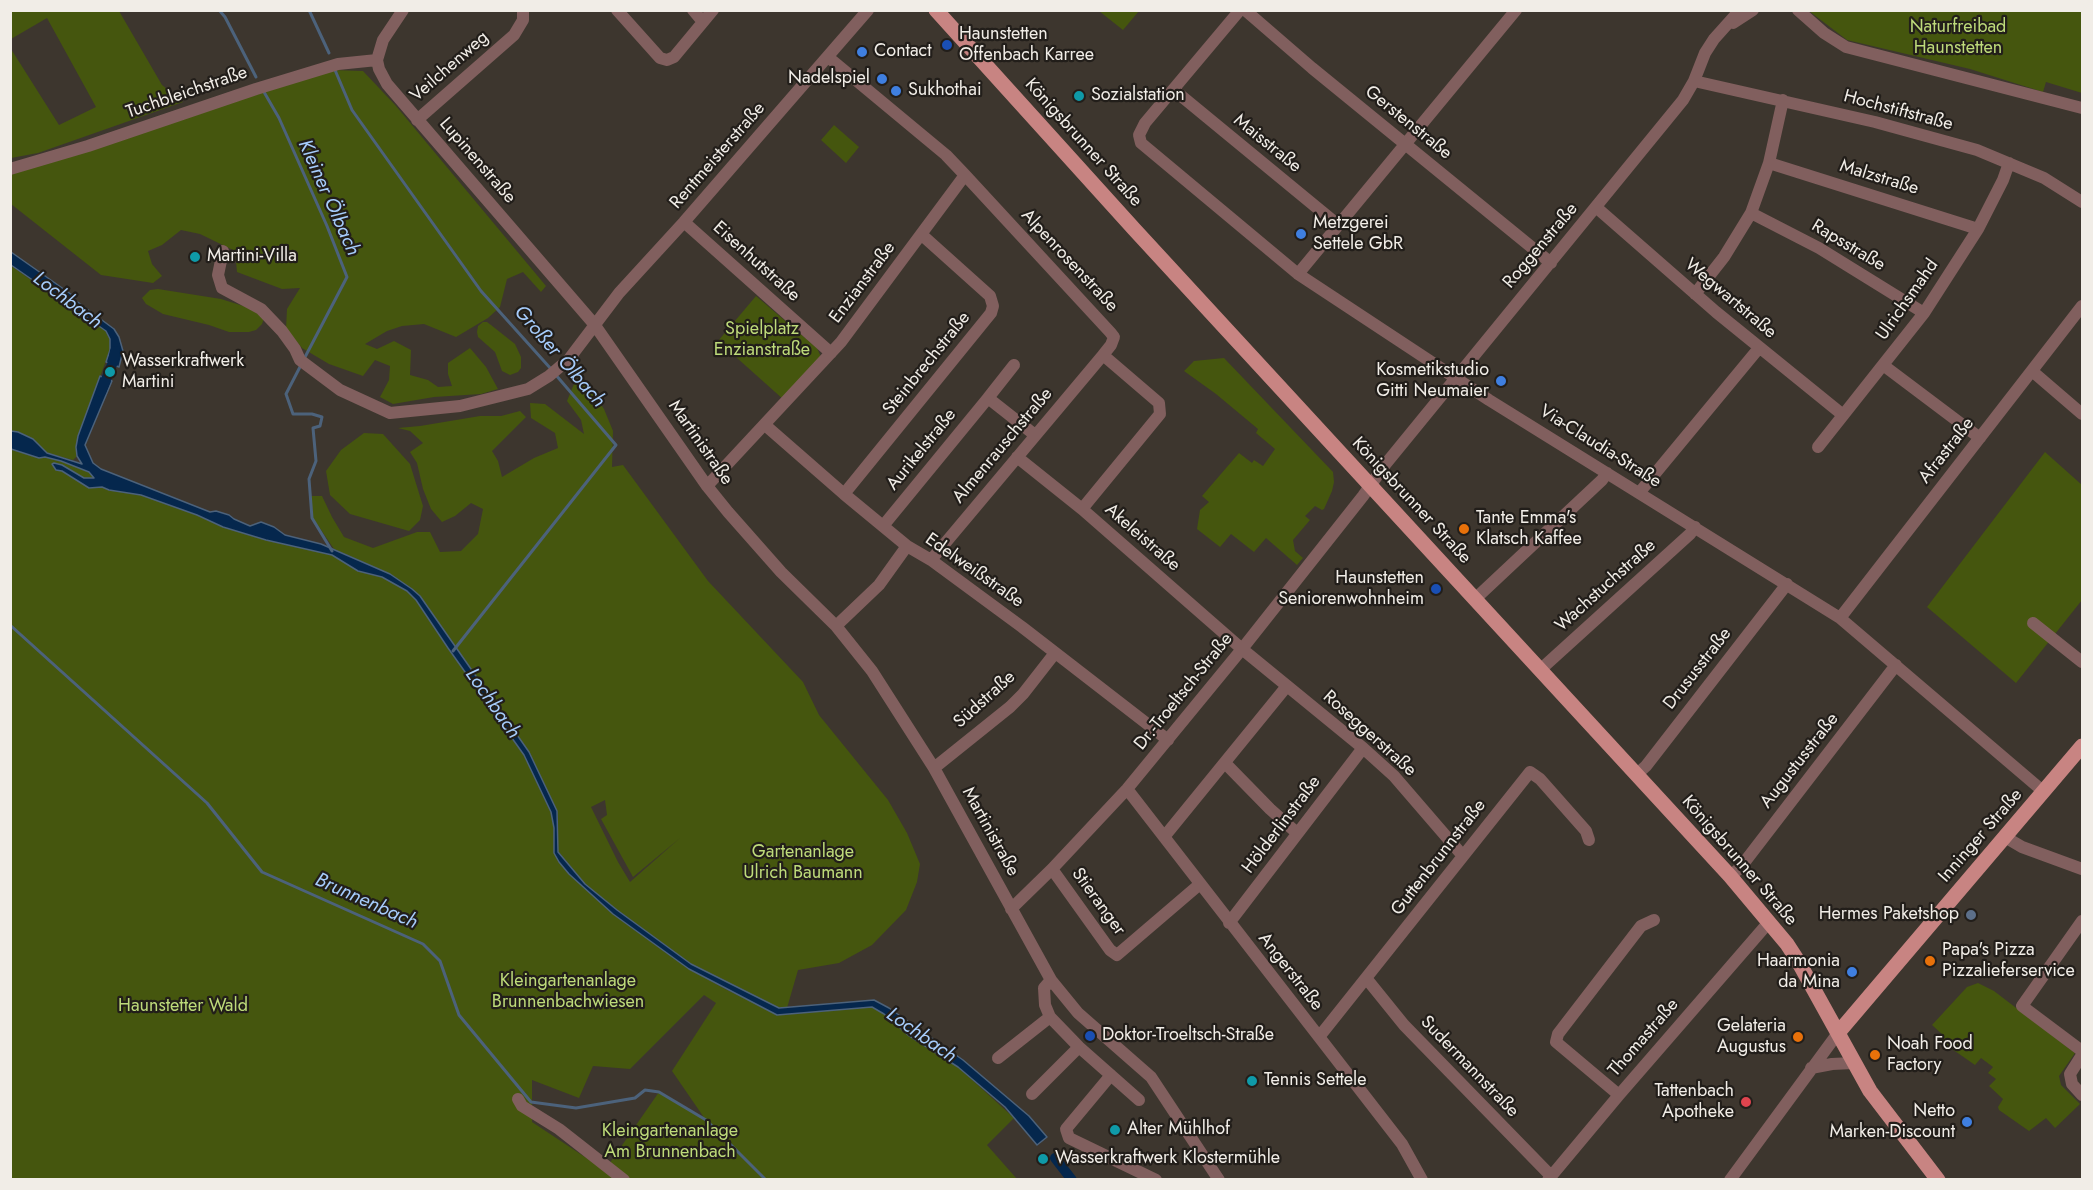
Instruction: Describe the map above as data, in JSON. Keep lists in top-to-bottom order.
{
  "streets": {
    "main road": ["Königsbrunner Straße", "Inninger Straße"],
    "street": [
      "Veilchenweg",
      "Tuchbleichstraße",
      "Hochstiftstraße",
      "Gerstenstraße",
      "Maisstraße",
      "Rentmeisterstraße",
      "Lupinenstraße",
      "Malzstraße",
      "Roggenstraße",
      "Rapsstraße",
      "Alpenrosenstraße",
      "Eisenhutstraße",
      "Enzianstraße",
      "Wegwartstraße",
      "Ulrichsmahd",
      "Steinbrechstraße",
      "Martinistraße",
      "Almenrauschstraße",
      "Via-Claudia-Straße",
      "Aurikelstraße",
      "Afrastraße",
      "Akeleistraße",
      "Edelweißstraße",
      "Wachstuchstraße",
      "Drususstraße",
      "Dr.-Troeltsch-Straße",
      "Südstraße",
      "Roseggerstraße",
      "Augustusstraße",
      "Hölderlinstraße",
      "Guttenbrunnstraße",
      "Stieranger",
      "Angerstraße",
      "Thomastraße",
      "Sudermannstraße"
    ]
  },
  "crossings": [
    ["Veilchenweg", "Lupinenstraße"],
    ["Tuchbleichstraße", "Lupinenstraße"],
    ["Hochstiftstraße", "Roggenstraße"],
    ["Hochstiftstraße", "Ulrichsmahd"],
    ["Gerstenstraße", "Roggenstraße"],
    ["Königsbrunner Straße", "Roggenstraße"],
    ["Königsbrunner Straße", "Wachstuchstraße"],
    ["Königsbrunner Straße", "Drususstraße"],
    ["Königsbrunner Straße", "Dr.-Troeltsch-Straße"],
    ["Königsbrunner Straße", "Augustusstraße"],
    ["Königsbrunner Straße", "Inninger Straße"],
    ["Königsbrunner Straße", "Thomastraße"],
    ["Maisstraße", "Via-Claudia-Straße"],
    ["Rentmeisterstraße", "Lupinenstraße"],
    ["Rentmeisterstraße", "Alpenrosenstraße"],
    ["Rentmeisterstraße", "Eisenhutstraße"],
    ["Rentmeisterstraße", "Martinistraße"],
    ["Lupinenstraße", "Martinistraße"],
    ["Malzstraße", "Ulrichsmahd"],
    ["Roggenstraße", "Wegwartstraße"],
    ["Roggenstraße", "Via-Claudia-Straße"],
    ["Roggenstraße", "Dr.-Troeltsch-Straße"],
    ["Rapsstraße", "Ulrichsmahd"],
    ["Alpenrosenstraße", "Enzianstraße"],
    ["Alpenrosenstraße", "Almenrauschstraße"],
    ["Eisenhutstraße", "Enzianstraße"],
    ["Enzianstraße", "Steinbrechstraße"],
    ["Enzianstraße", "Martinistraße"],
    ["Enzianstraße", "Edelweißstraße"],
    ["Wegwartstraße", "Ulrichsmahd"],
    ["Steinbrechstraße", "Edelweißstraße"],
    ["Martinistraße", "Dr.-Troeltsch-Straße"],
    ["Martinistraße", "Südstraße"],
    ["Almenrauschstraße", "Akeleistraße"],
    ["Almenrauschstraße", "Edelweißstraße"],
    ["Via-Claudia-Straße", "Afrastraße"],
    ["Via-Claudia-Straße", "Wachstuchstraße"],
    ["Via-Claudia-Straße", "Drususstraße"],
    ["Via-Claudia-Straße", "Augustusstraße"],
    ["Via-Claudia-Straße", "Inninger Straße"],
    ["Aurikelstraße", "Edelweißstraße"],
    ["Akeleistraße", "Dr.-Troeltsch-Straße"],
    ["Akeleistraße", "Roseggerstraße"],
    ["Edelweißstraße", "Dr.-Troeltsch-Straße"],
    ["Edelweißstraße", "Südstraße"],
    ["Dr.-Troeltsch-Straße", "Roseggerstraße"],
    ["Dr.-Troeltsch-Straße", "Stieranger"],
    ["Dr.-Troeltsch-Straße", "Angerstraße"],
    ["Roseggerstraße", "Hölderlinstraße"],
    ["Roseggerstraße", "Guttenbrunnstraße"],
    ["Hölderlinstraße", "Angerstraße"],
    ["Guttenbrunnstraße", "Angerstraße"],
    ["Guttenbrunnstraße", "Sudermannstraße"],
    ["Stieranger", "Angerstraße"],
    ["Thomastraße", "Sudermannstraße"]
  ],
  "water": [
    "Kleiner Ölbach",
    "Lochbach",
    "Großer Ölbach",
    "Brunnenbach"
  ],
  "parks": [
    "Naturfreibad Haunstetten",
    "Spielplatz Enzianstraße",
    "Gartenanlage Ulrich Baumann",
    "Kleingartenanlage Brunnenbachwiesen",
    "Haunstetter Wald",
    "Kleingartenanlage Am Brunnenbach"
  ],
  "places": [
    "Haunstetten Offenbach Karree",
    "Contact",
    "Nadelspiel",
    "Sukhothai",
    "Sozialstation",
    "Metzgerei Settele GbR",
    "Martini-Villa",
    "Wasserkraftwerk Martini",
    "Kosmetikstudio Gitti Neumaier",
    "Tante Emma's Klatsch Kaffee",
    "Haunstetten Seniorenwohnheim",
    "Hermes Paketshop",
    "Papa's Pizza Pizzalieferservice",
    "Haarmonia da Mina",
    "Doktor-Troeltsch-Straße",
    "Gelateria Augustus",
    "Noah Food Factory",
    "Tennis Settele",
    "Tattenbach Apotheke",
    "Netto Marken-Discount",
    "Alter Mühlhof",
    "Wasserkraftwerk Klostermühle"
  ]
}
